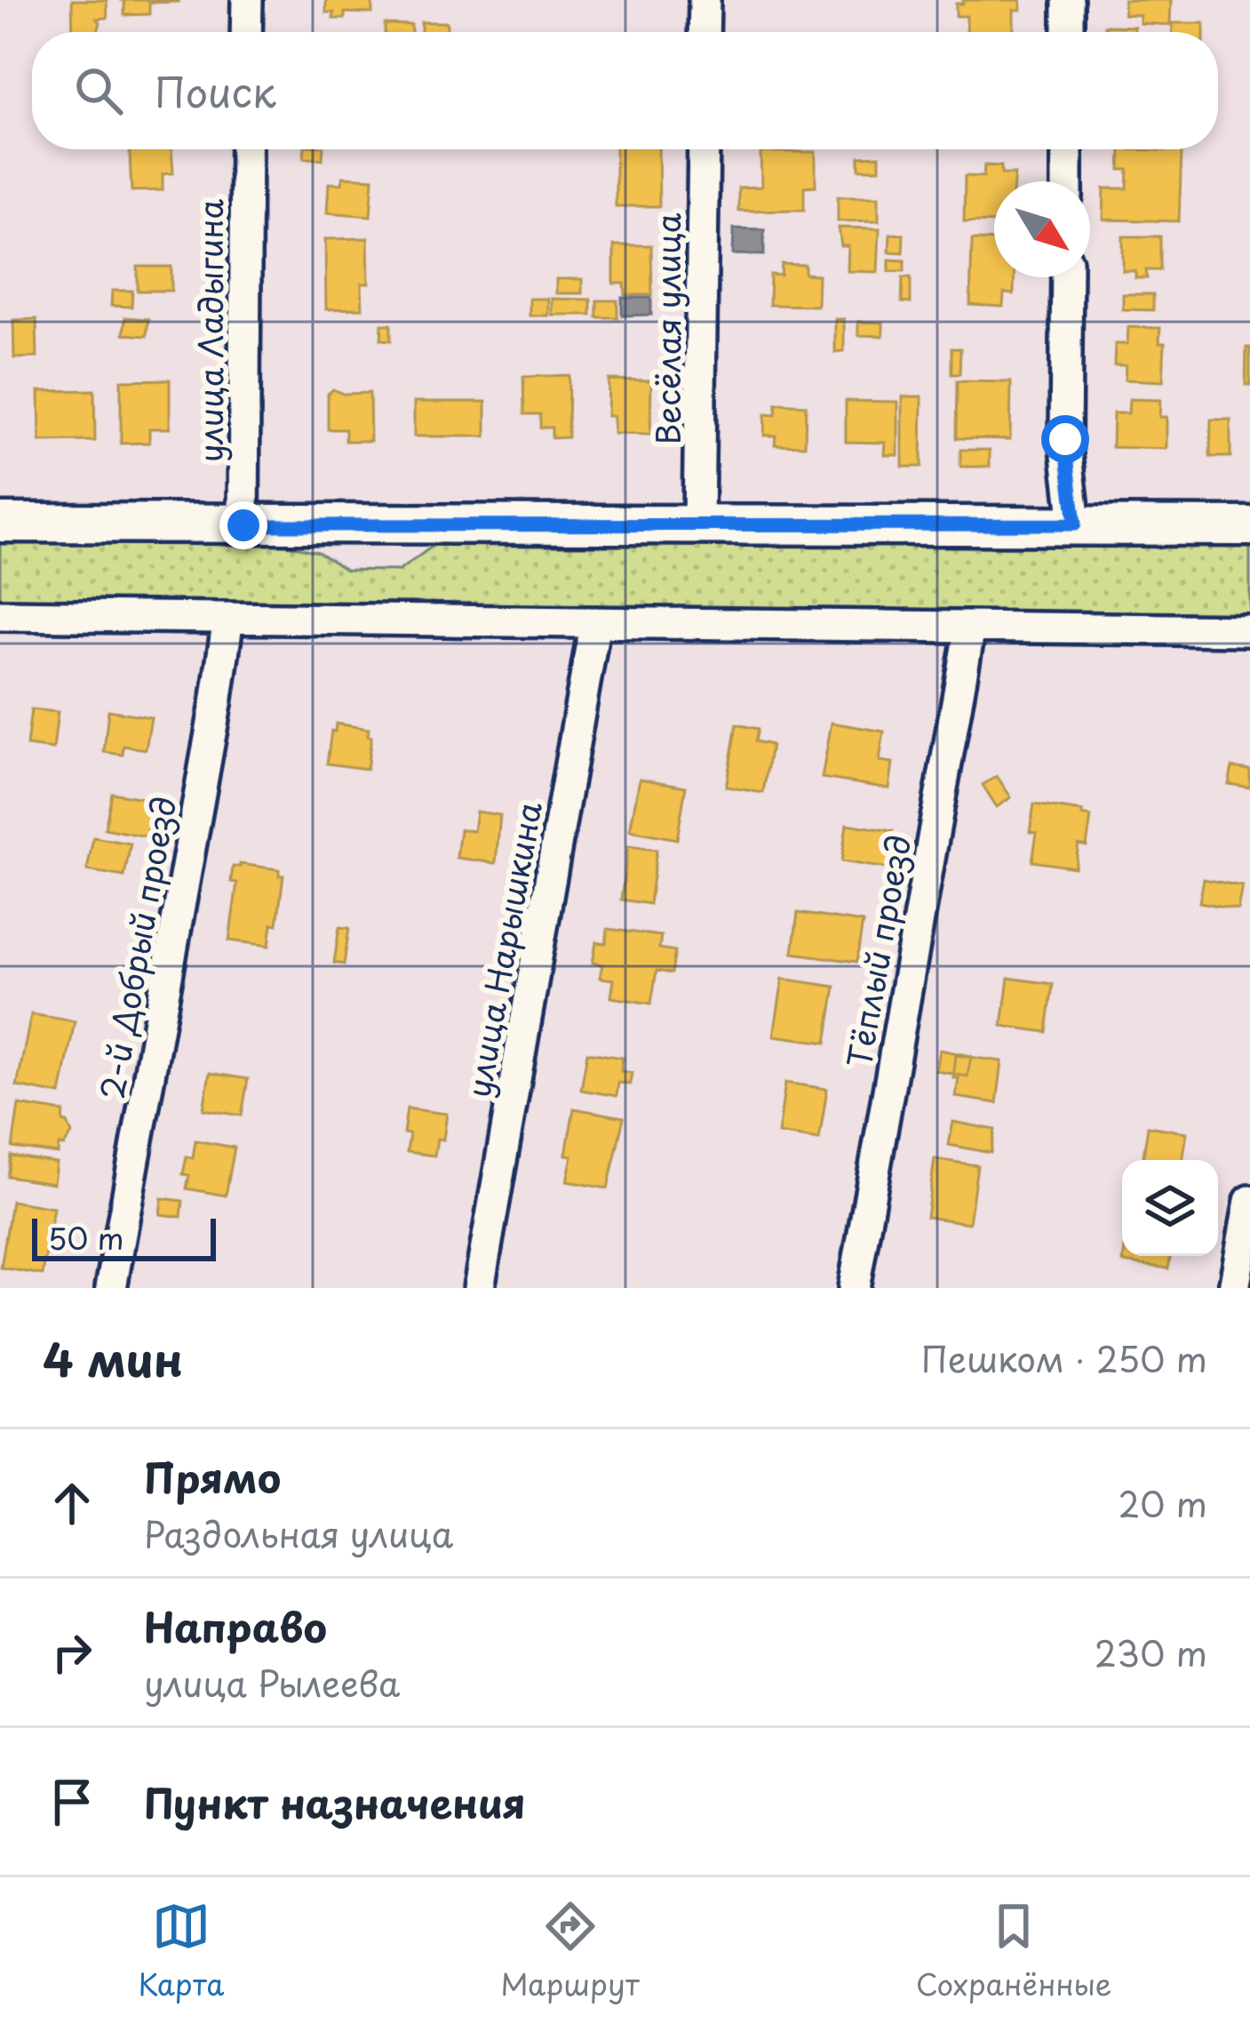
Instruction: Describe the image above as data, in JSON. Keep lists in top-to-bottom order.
{
  "streets": {
    "street": [
      "Весёлая улица",
      "улица Ладыгина",
      "2-й Добрый проезд",
      "улица Нарышкина",
      "Тёплый проезд"
    ]
  },
  "scale_bar": "50 m",
  "north": "bottom right",
  "page": {
    "search": "Поиск",
    "scale": "50 m",
    "heading": ["4 мин", "Пешком · 250 m"],
    "list": [
      ["Прямо", "Раздольная улица", "20 m"],
      ["Направо", "улица Рылеева", "230 m"],
      "Пункт назначения"
    ],
    "nav": ["Карта", "Маршрут", "Сохранённые"]
  }
}
